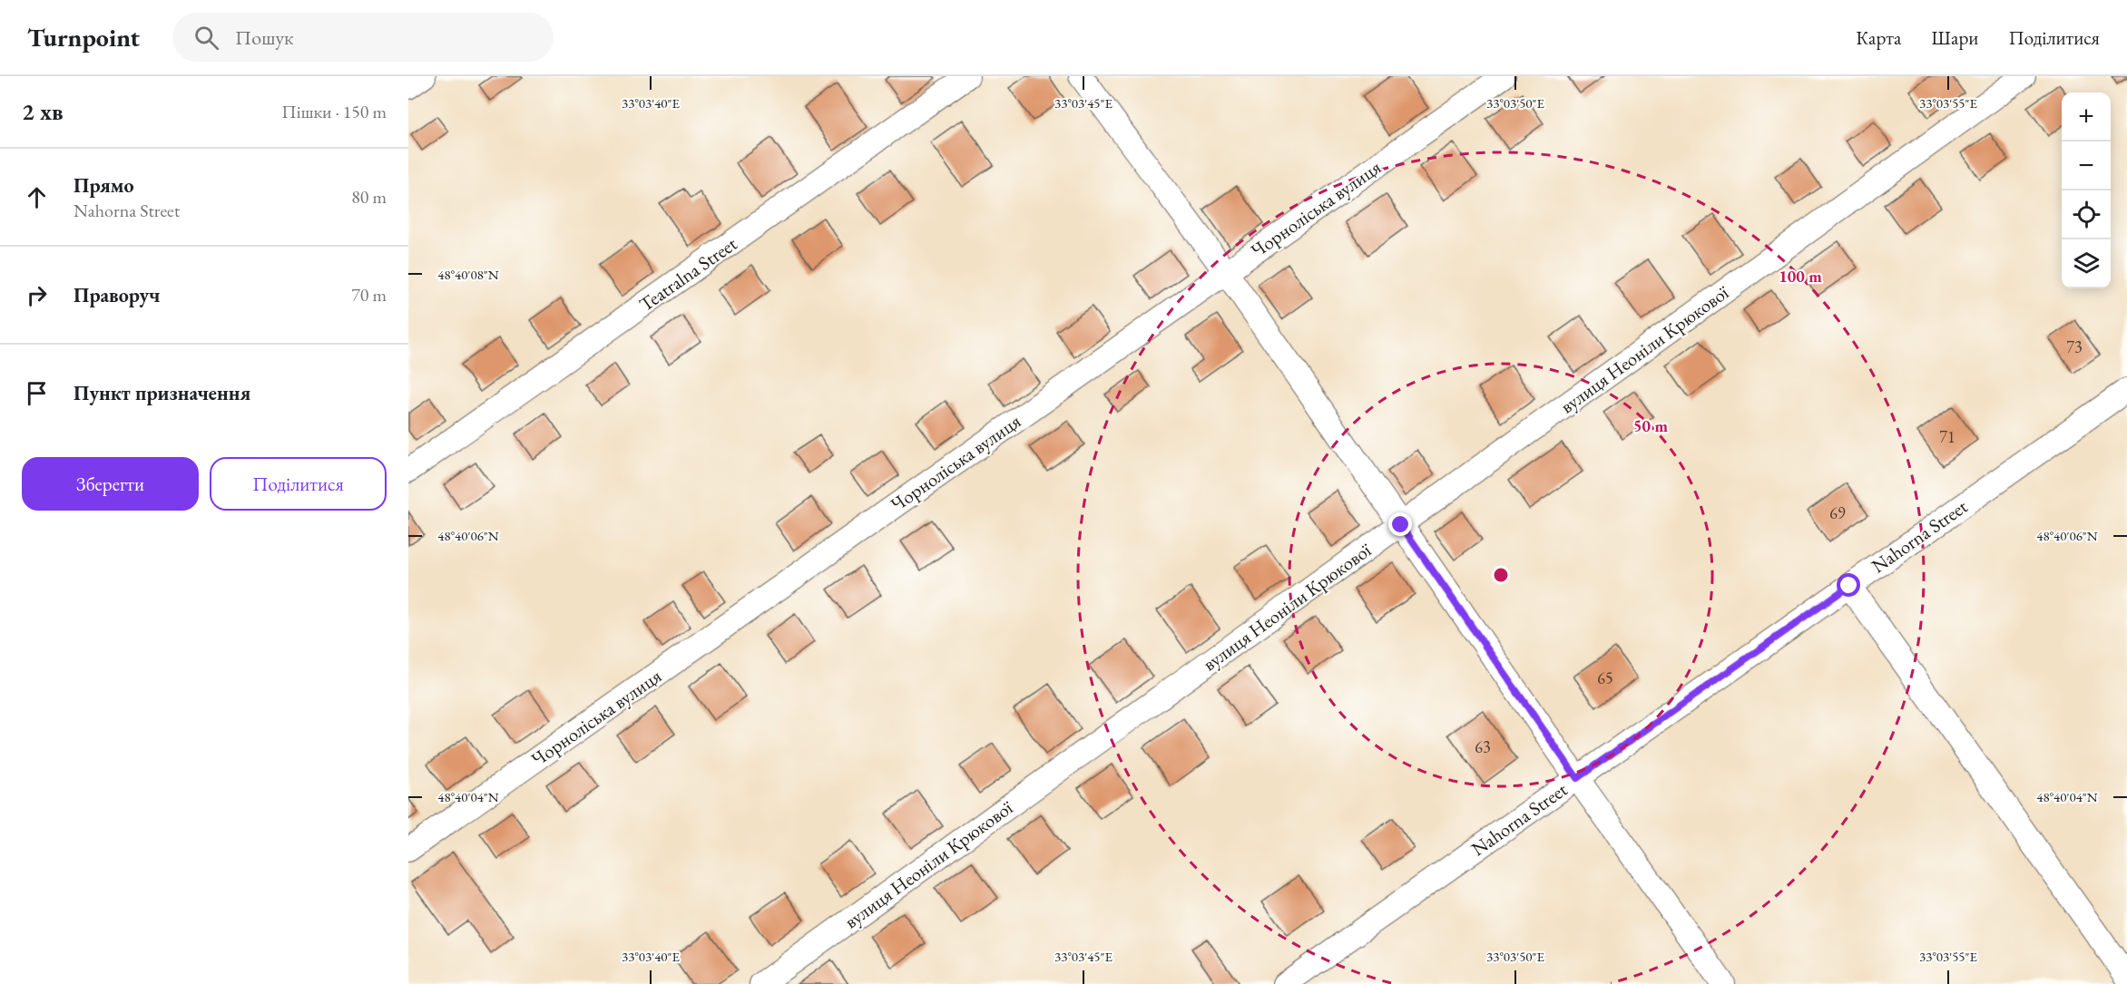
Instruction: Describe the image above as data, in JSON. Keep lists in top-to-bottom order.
{
  "streets": {
    "street": [
      "Чорноліська вулиця",
      "Teatralna Street",
      "вулиця Неоніли Крюкової",
      "Nahorna Street"
    ]
  },
  "house_numbers": [
    "73",
    "71",
    "69",
    "65",
    "63"
  ],
  "page": {
    "header": "Turnpoint",
    "search": "Пошук",
    "nav": ["Карта", "Шари", "Поділитися"],
    "heading": ["2 хв", "Пішки · 150 m"],
    "map_buttons": ["+", "−"],
    "list": [
      ["Прямо", "Nahorna Street", "80 m"],
      ["Праворуч", "70 m"],
      "Пункт призначення"
    ],
    "buttons": ["Зберегти", "Поділитися"]
  },
  "coordinates": [
    "33°03'40\"E",
    "33°03'45\"E",
    "33°03'50\"E",
    "33°03'55\"E",
    "48°40'08\"N",
    "48°40'06\"N",
    "48°40'04\"N"
  ],
  "rings": ["100 m", "50 m"]
}
